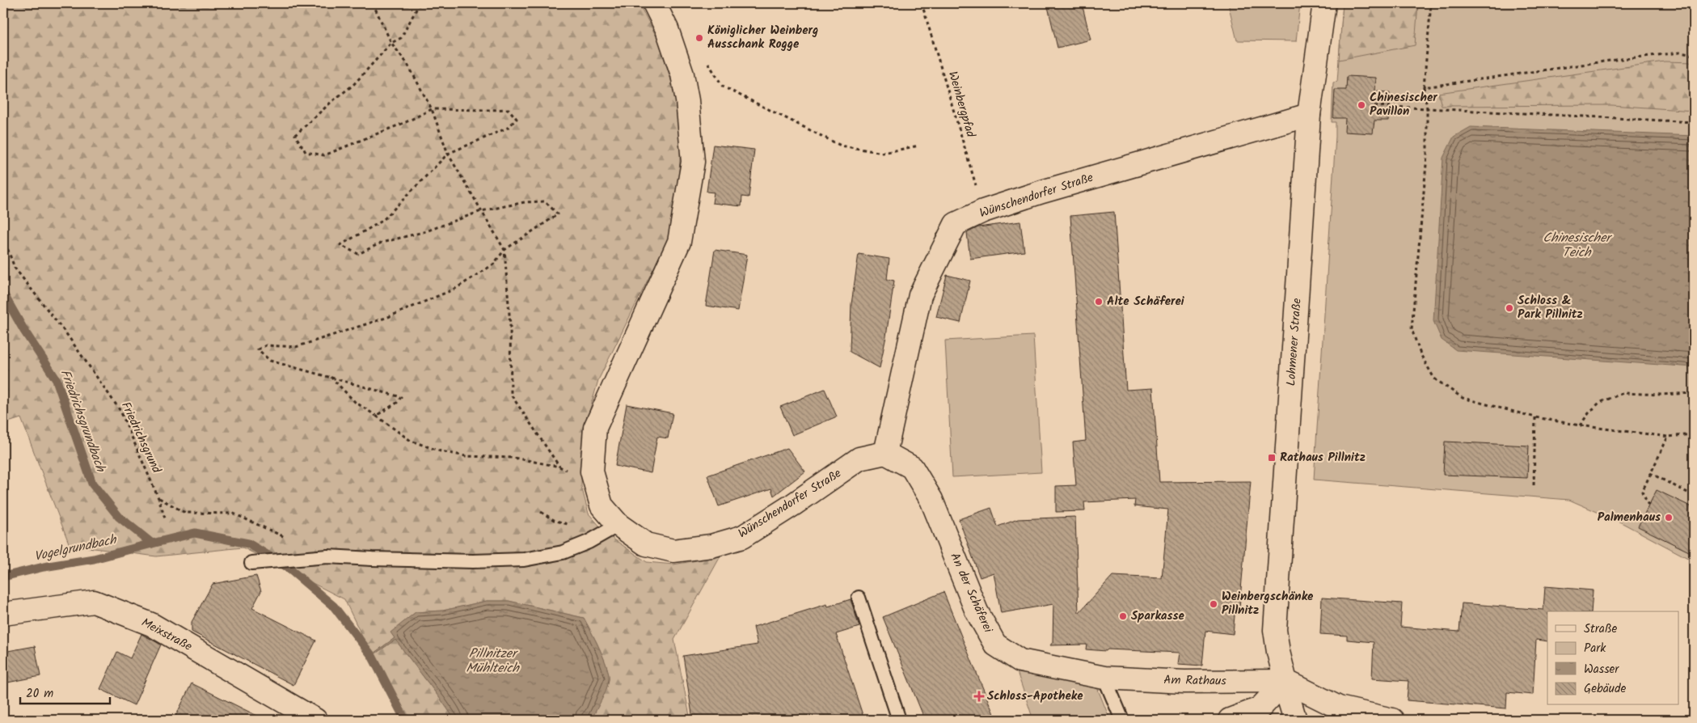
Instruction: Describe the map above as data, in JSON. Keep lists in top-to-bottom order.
{
  "streets": {
    "street": [
      "Wünschendorfer Straße",
      "Lohmener Straße",
      "An der Schäferei",
      "Meixstraße",
      "Am Rathaus"
    ],
    "path": ["Weinbergpfad", "Friedrichsgrund"]
  },
  "crossings": [
    ["Weinbergpfad", "Wünschendorfer Straße"],
    ["Wünschendorfer Straße", "Lohmener Straße"],
    ["Wünschendorfer Straße", "An der Schäferei"],
    ["Lohmener Straße", "Am Rathaus"],
    ["An der Schäferei", "Am Rathaus"]
  ],
  "water": [
    "Chinesischer Teich",
    "Friedrichsgrundbach",
    "Vogelgrundbach",
    "Pillnitzer Mühlteich"
  ],
  "places": {
    "other": [
      "Königlicher Weinberg Ausschank Rogge",
      "Chinesischer Pavillon",
      "Alte Schäferei",
      "Schloss & Park Pillnitz",
      "Palmenhaus",
      "Weinbergschänke Pillnitz",
      "Sparkasse"
    ],
    "transit": ["Rathaus Pillnitz"],
    "health": ["Schloss-Apotheke"]
  },
  "legend": [
    "Straße",
    "Park",
    "Wasser",
    "Gebäude"
  ],
  "scale_bar": "20 m"
}
